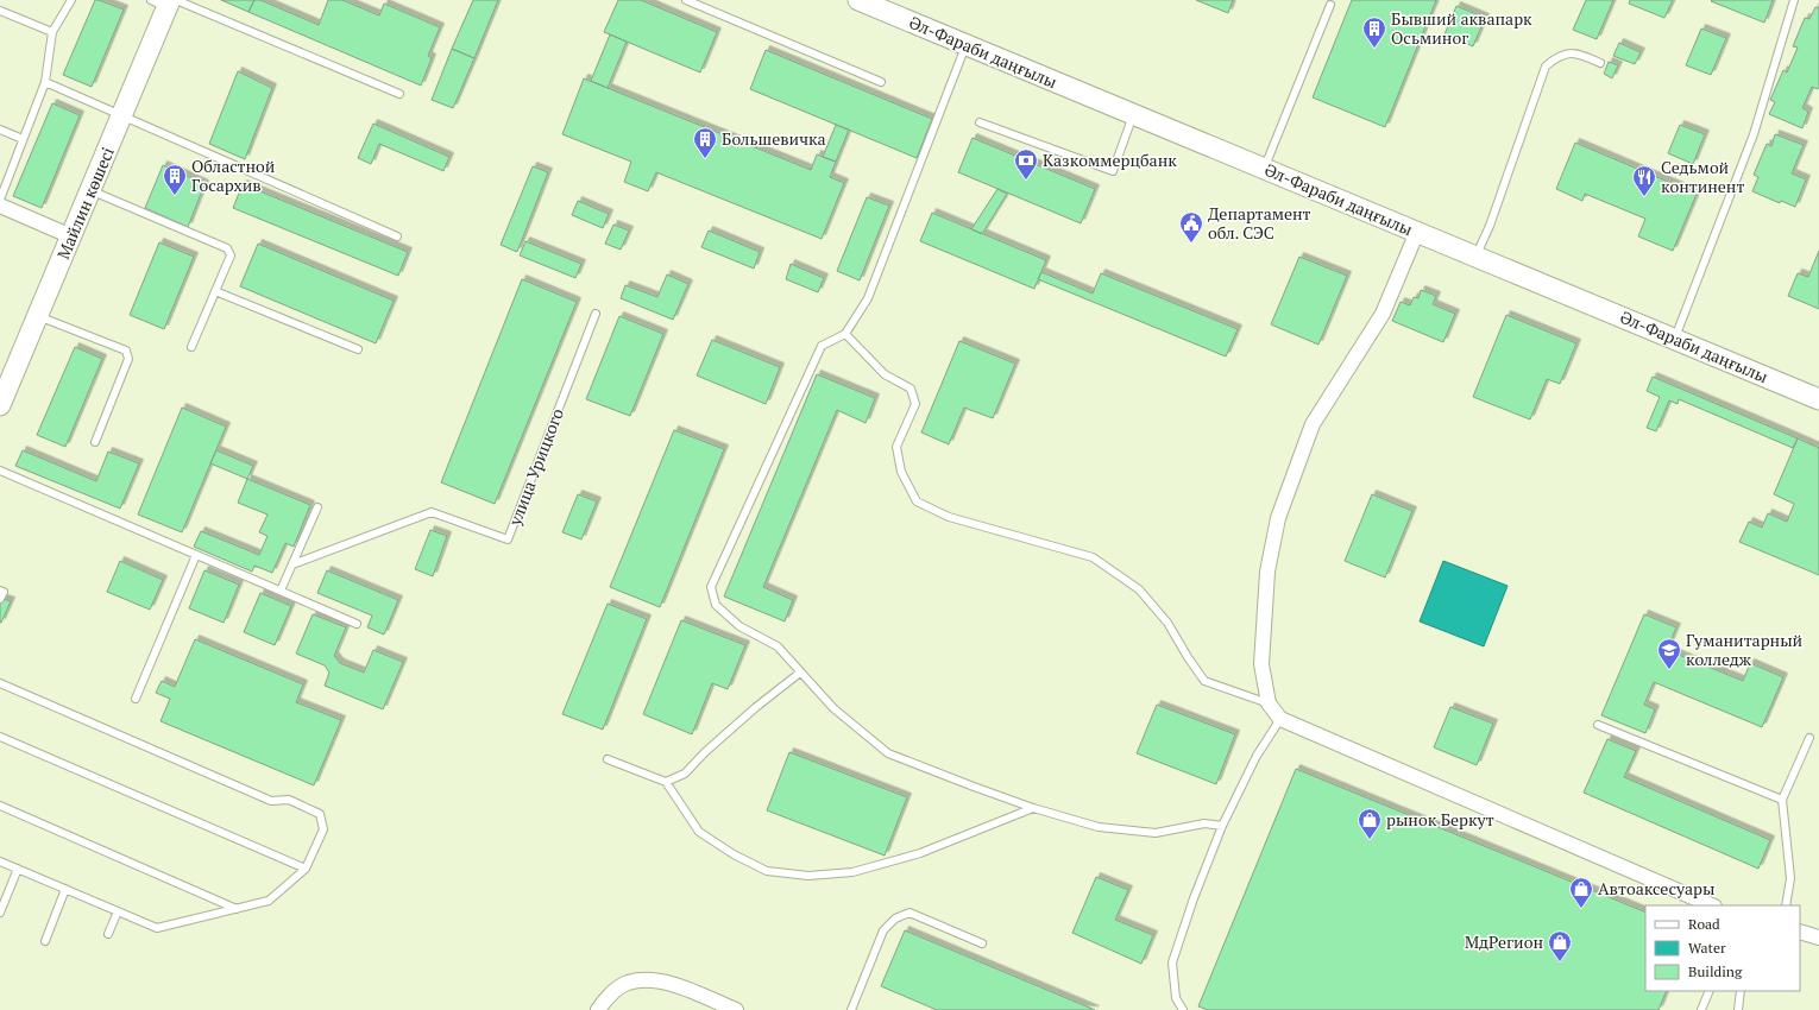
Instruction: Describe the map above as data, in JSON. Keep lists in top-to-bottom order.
{
  "streets": {
    "main road": ["Әл-Фараби даңғылы", "Майлин көшесі"],
    "lane": ["улица Урицкого"]
  },
  "places": {
    "building": ["Бывший аквапарк Осьминог", "Большевичка", "Областной Госархив"],
    "bank": ["Казкоммерцбанк"],
    "restaurant": ["Седьмой континент"],
    "public building": ["Департамент обл. СЭС"],
    "school or university": ["Гуманитарный колледж"],
    "shop": ["рынок Беркут", "Автоаксесуары", "МдРегион"]
  },
  "legend": ["Road", "Water", "Building"]
}
